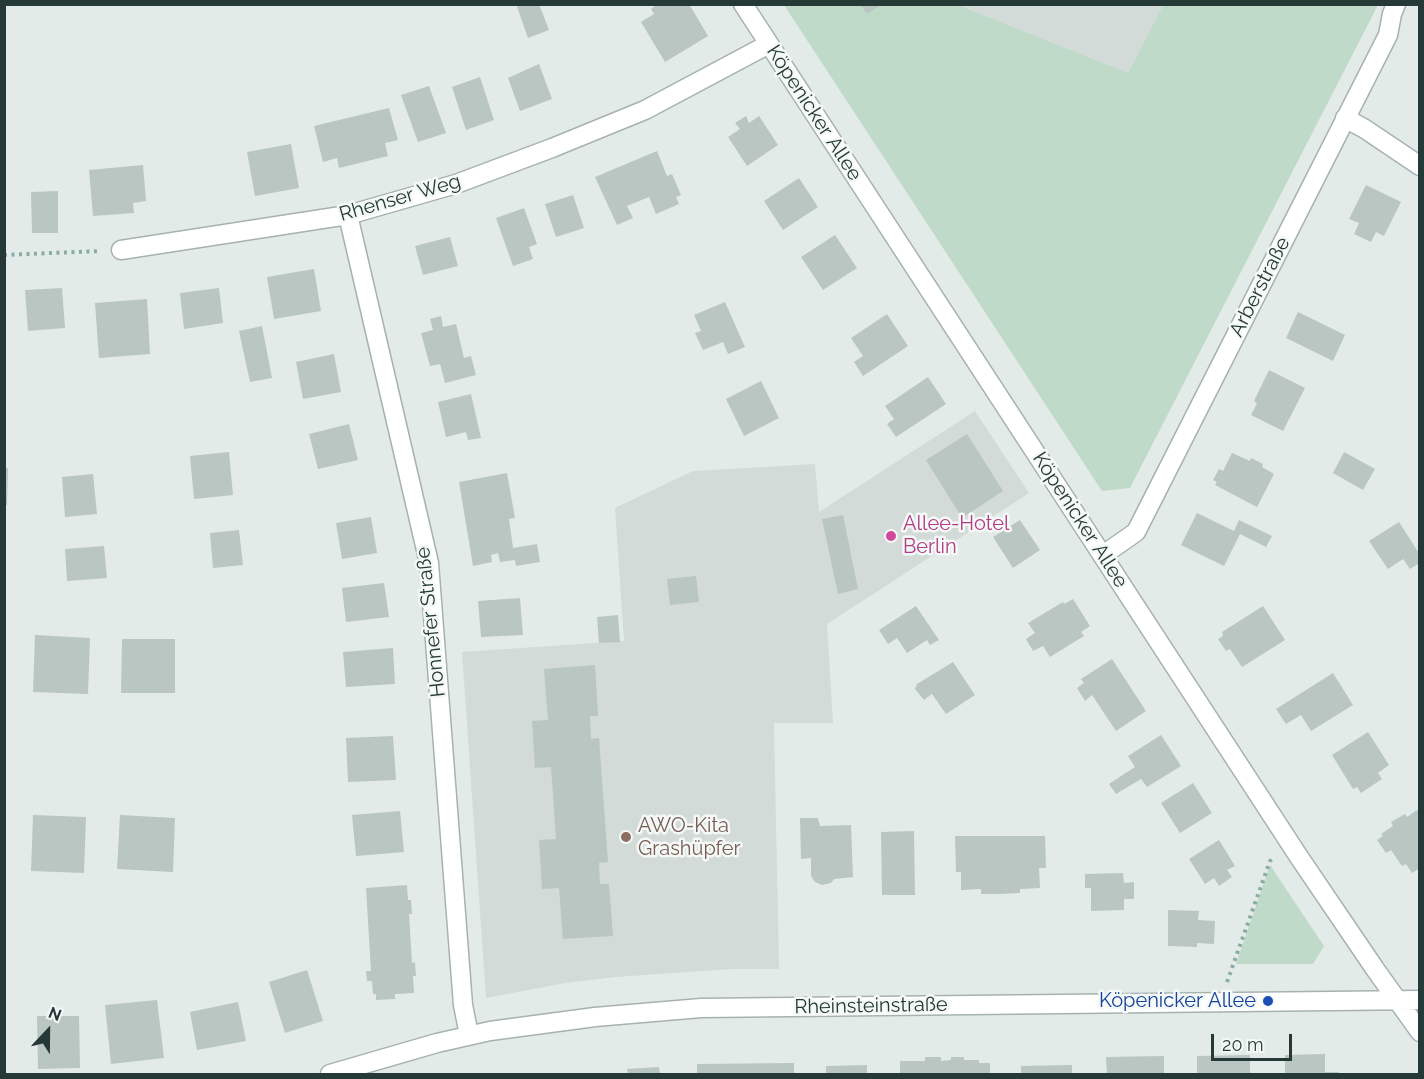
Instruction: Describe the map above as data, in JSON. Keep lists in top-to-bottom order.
{
  "streets": {
    "street": [
      "Köpenicker Allee",
      "Rhenser Weg",
      "Arberstraße",
      "Honnefer Straße",
      "Rheinsteinstraße"
    ]
  },
  "crossings": [
    ["Köpenicker Allee", "Rhenser Weg"],
    ["Köpenicker Allee", "Arberstraße"],
    ["Köpenicker Allee", "Rheinsteinstraße"],
    ["Rhenser Weg", "Honnefer Straße"],
    ["Honnefer Straße", "Rheinsteinstraße"]
  ],
  "places": ["Allee-Hotel Berlin", "AWO-Kita Grashüpfer", "Köpenicker Allee"],
  "scale_bar": "20 m",
  "north": "top"
}
